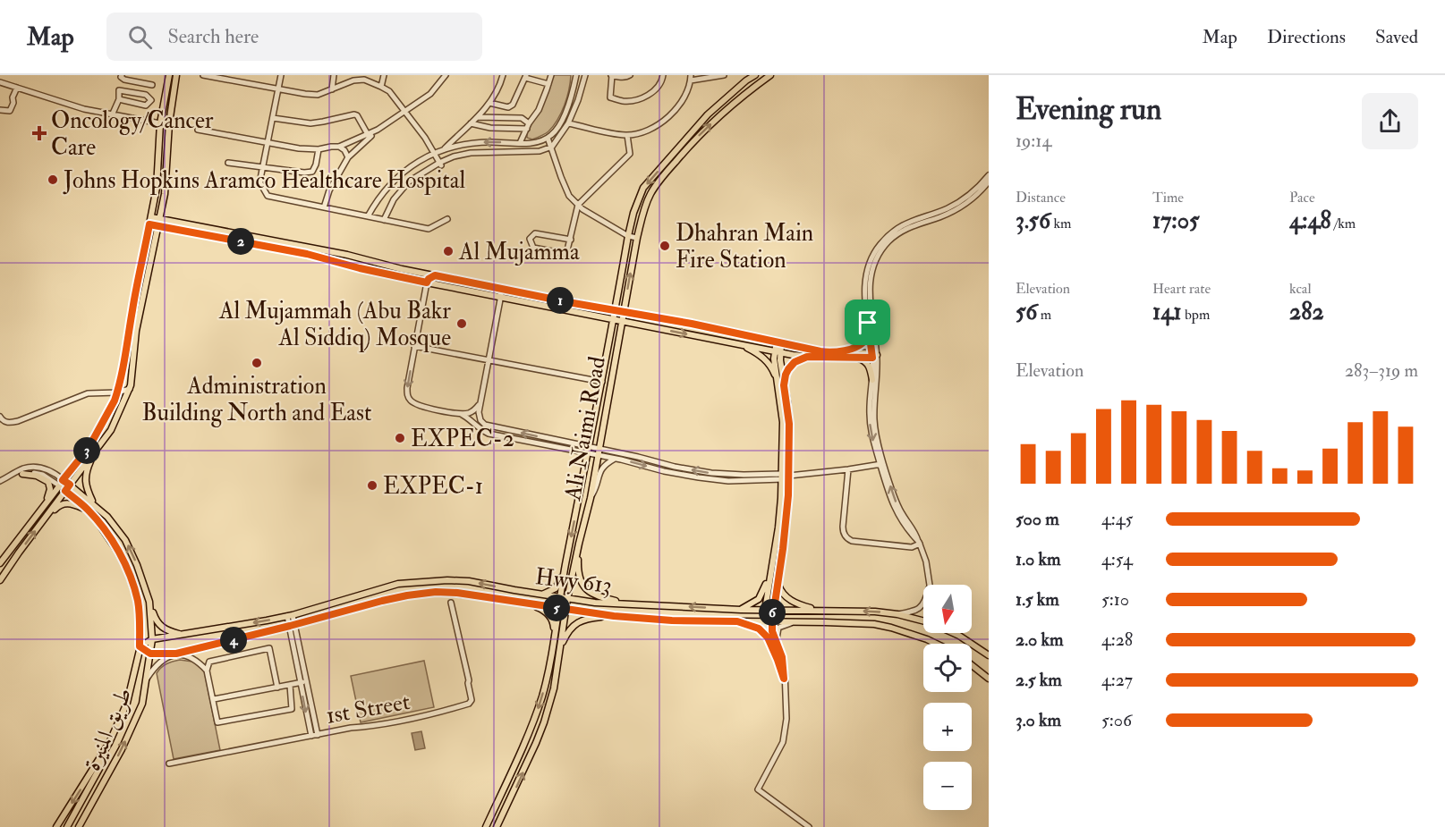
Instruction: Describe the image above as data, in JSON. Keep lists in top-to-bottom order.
{
  "streets": {
    "main road": ["Ali Naimi Road", "Hwy 613", "طريق المنيرة"],
    "street": ["1st Street"]
  },
  "crossings": [
    ["Ali Naimi Road", "Hwy 613"],
    ["Hwy 613", "طريق المنيرة"]
  ],
  "places": {
    "health": ["Oncology/Cancer Care"],
    "other": [
      "Johns Hopkins Aramco Healthcare Hospital",
      "Dhahran Main Fire Station",
      "Al Mujamma",
      "Al Mujammah (Abu Bakr Al Siddiq) Mosque",
      "Administration Building North and East",
      "EXPEC-2",
      "EXPEC-1"
    ]
  },
  "north": "bottom",
  "page": {
    "header": "Map",
    "search": "Search here",
    "nav": ["Map", "Directions", "Saved"],
    "heading": ["Evening run", "19:14"],
    "stats": [
      ["Distance", "3.56 km"],
      ["Time", "17:05"],
      ["Pace", "4:48 /km"],
      ["Elevation", "56 m"],
      ["Heart rate", "141 bpm"],
      ["kcal", "282"]
    ],
    "pins": [
      "2",
      "1",
      "3",
      "5",
      "6",
      "4"
    ],
    "chart": ["Elevation", "283–319 m"],
    "list": [
      {
        "name": "500 m",
        "note": "4:45"
      },
      {
        "name": "1.0 km",
        "note": "4:54"
      },
      {
        "name": "1.5 km",
        "note": "5:10"
      },
      {
        "name": "2.0 km",
        "note": "4:28"
      },
      {
        "name": "2.5 km",
        "note": "4:27"
      },
      {
        "name": "3.0 km",
        "note": "5:06"
      }
    ],
    "map_buttons": ["+", "−"]
  }
}
